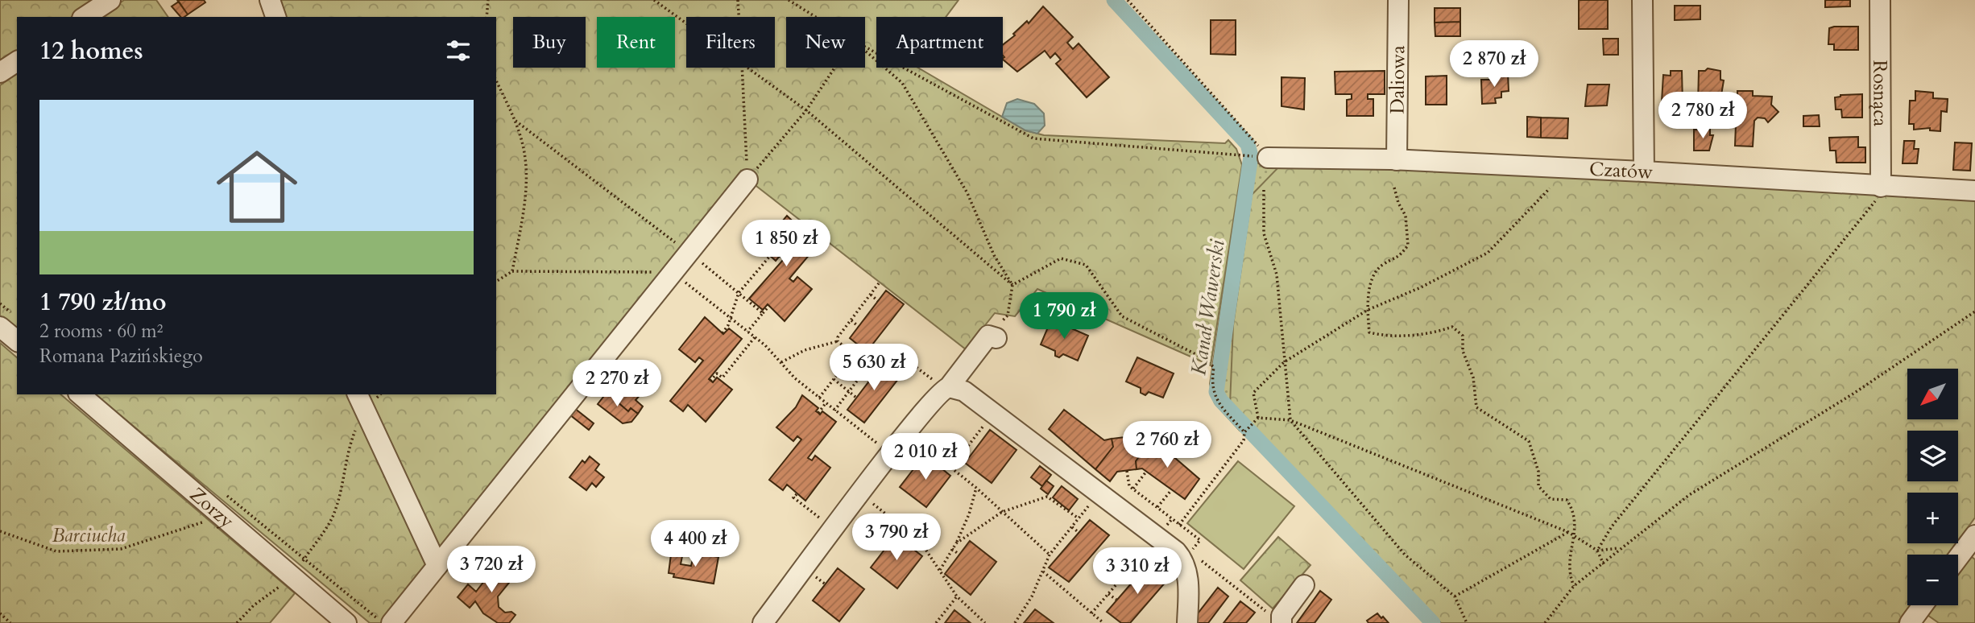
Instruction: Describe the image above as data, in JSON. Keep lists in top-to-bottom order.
{
  "streets": {
    "street": [
      "Daliowa",
      "Rosnąca",
      "Czatów",
      "Zorzy"
    ]
  },
  "crossings": [
    ["Daliowa", "Czatów"],
    ["Rosnąca", "Czatów"]
  ],
  "water": ["Kanał Wawerski"],
  "parks": ["Barciucha"],
  "north": "bottom left",
  "page": {
    "chip": [
      "Buy",
      "Rent",
      "Filters",
      "New",
      "Apartment"
    ],
    "heading": "12 homes",
    "price": [
      "2 870 zł",
      "2 780 zł",
      "1 850 zł",
      "1 790 zł",
      "5 630 zł",
      "2 270 zł",
      "2 760 zł",
      "2 010 zł",
      "3 790 zł",
      "4 400 zł",
      "3 720 zł",
      "3 310 zł"
    ],
    "list": [
      {
        "name": "1 790 zł/mo",
        "note": "2 rooms · 60 m² · Romana Pazińskiego"
      }
    ],
    "map_buttons": ["+", "−"]
  }
}
